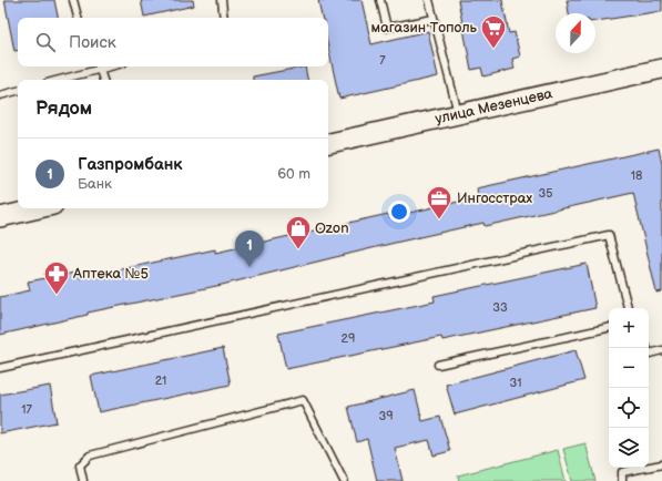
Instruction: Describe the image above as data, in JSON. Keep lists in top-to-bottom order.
{
  "streets": {
    "main road": ["улица Мезенцева"]
  },
  "places": {
    "supermarket": ["магазин Тополь"],
    "office": ["Ингосстрах"],
    "shop": ["Ozon"],
    "pharmacy": ["Аптека №5"]
  },
  "house_numbers": [
    "7",
    "18",
    "35",
    "33",
    "29",
    "21",
    "31",
    "17",
    "39"
  ],
  "north": "top",
  "page": {
    "search": "Поиск",
    "heading": "Рядом",
    "list": [
      {
        "mark": "1",
        "name": "Газпромбанк",
        "note": "Банк",
        "value": "60 m"
      }
    ],
    "pins": "1",
    "map_buttons": ["+", "−"]
  }
}
